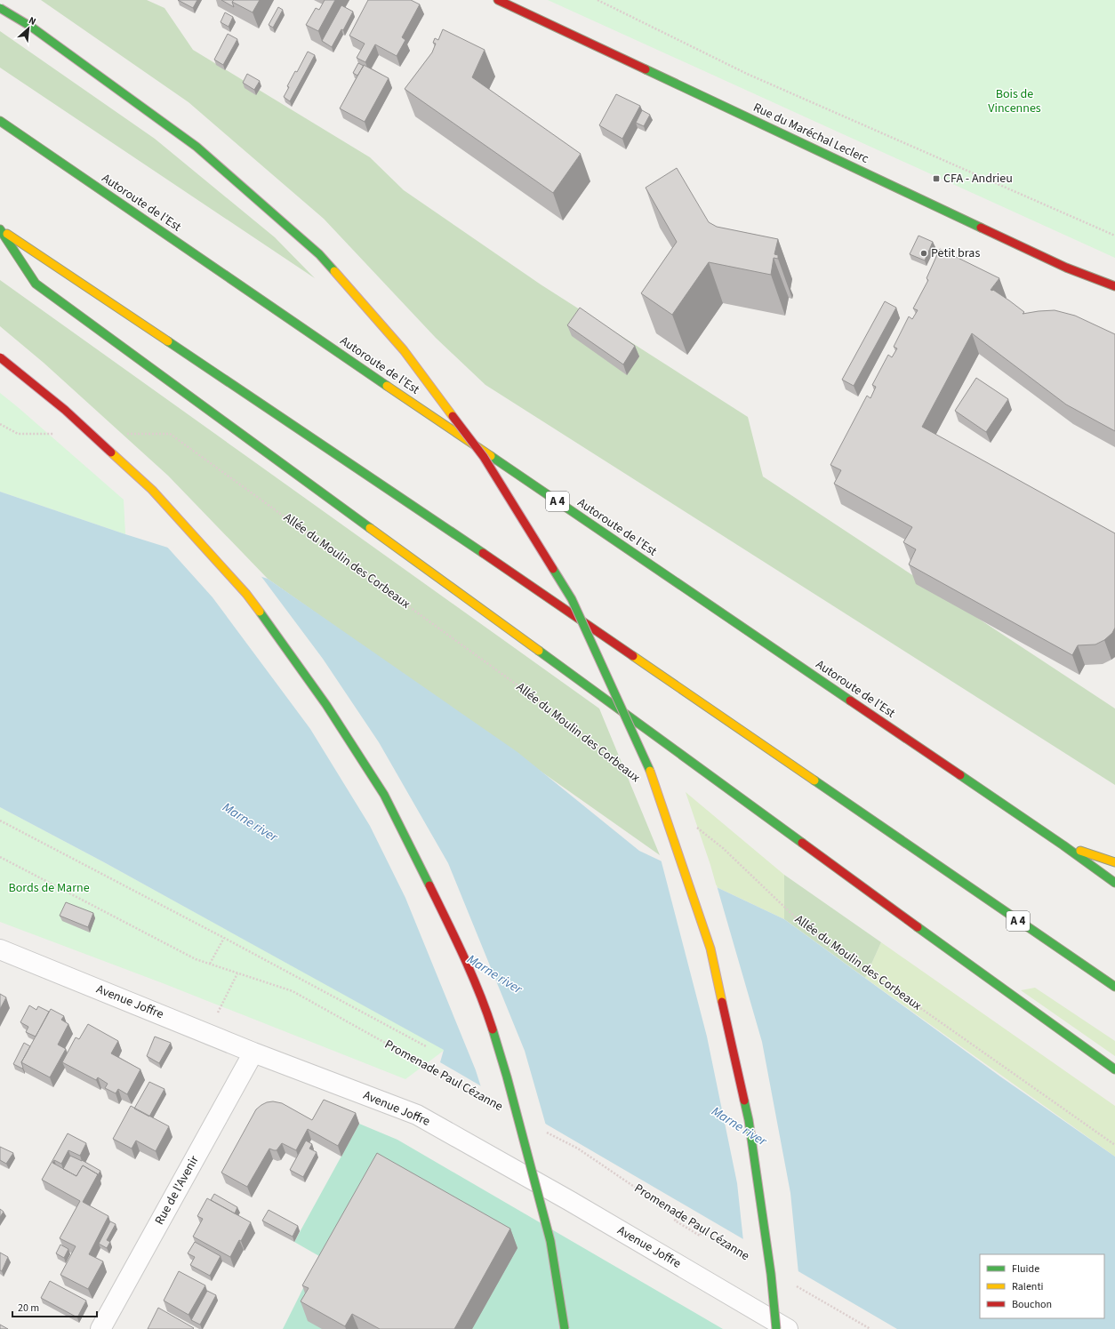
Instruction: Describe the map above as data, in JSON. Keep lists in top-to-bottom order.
{
  "streets": {
    "main road": ["Rue du Maréchal Leclerc", "Autoroute de l’Est", "A 4"],
    "street": ["Avenue Joffre", "Rue de l'Avenir"],
    "path": ["Allée du Moulin des Corbeaux", "Promenade Paul Cézanne"]
  },
  "crossings": [
    ["Avenue Joffre", "Rue de l'Avenir"]
  ],
  "water": ["Marne river"],
  "parks": ["Bois de Vincennes", "Bords de Marne"],
  "places": {
    "transit": ["CFA - Andrieu"],
    "other": ["Petit bras"]
  },
  "legend": ["Fluide", "Ralenti", "Bouchon"],
  "scale_bar": "20 m",
  "north": "top right"
}
